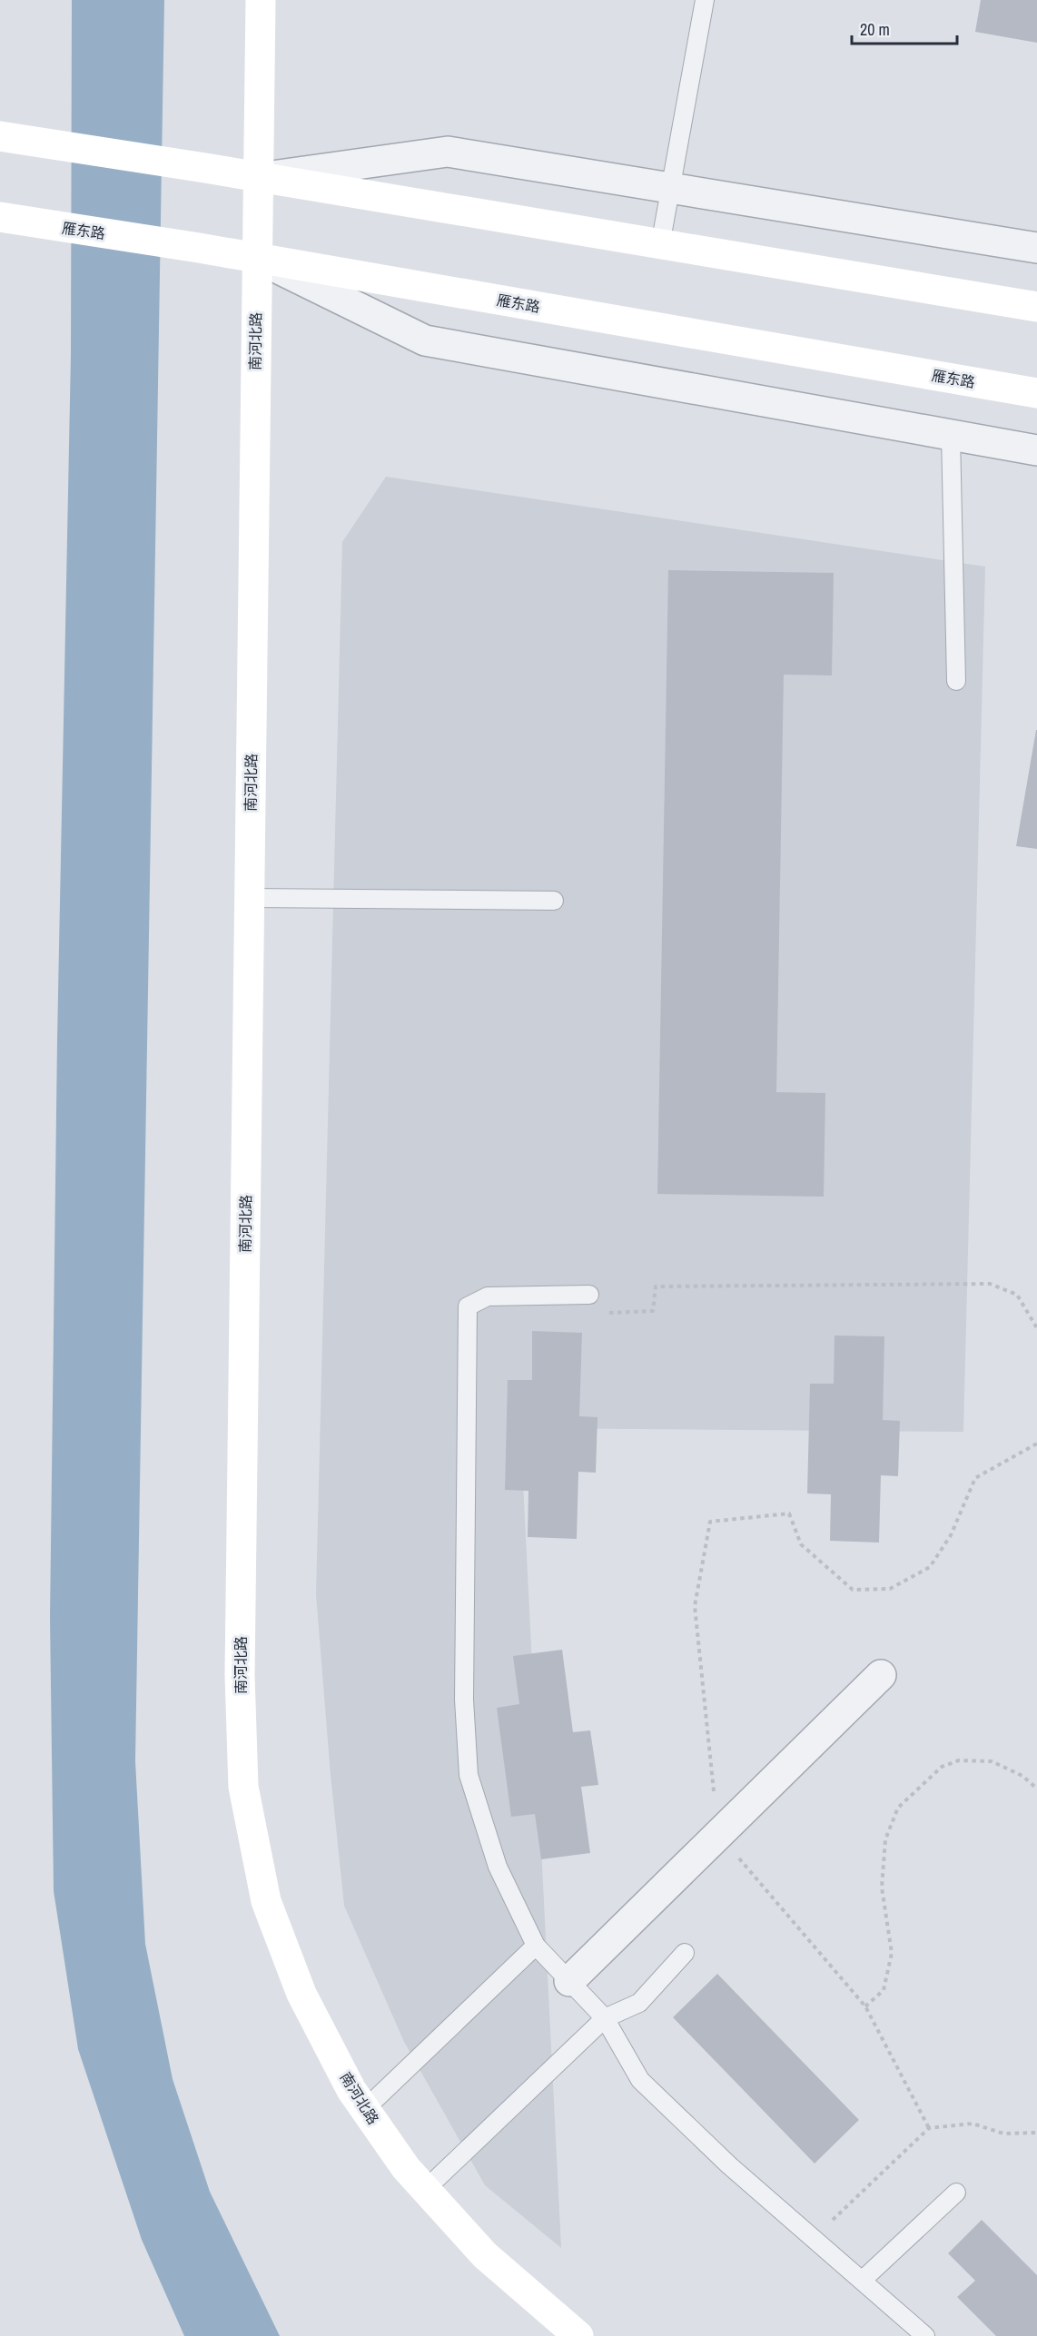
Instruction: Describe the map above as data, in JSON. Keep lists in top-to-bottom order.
{
  "streets": {
    "street": ["雁东路", "南河北路"]
  },
  "crossings": [
    ["雁东路", "南河北路"]
  ],
  "scale_bar": "20 m"
}
